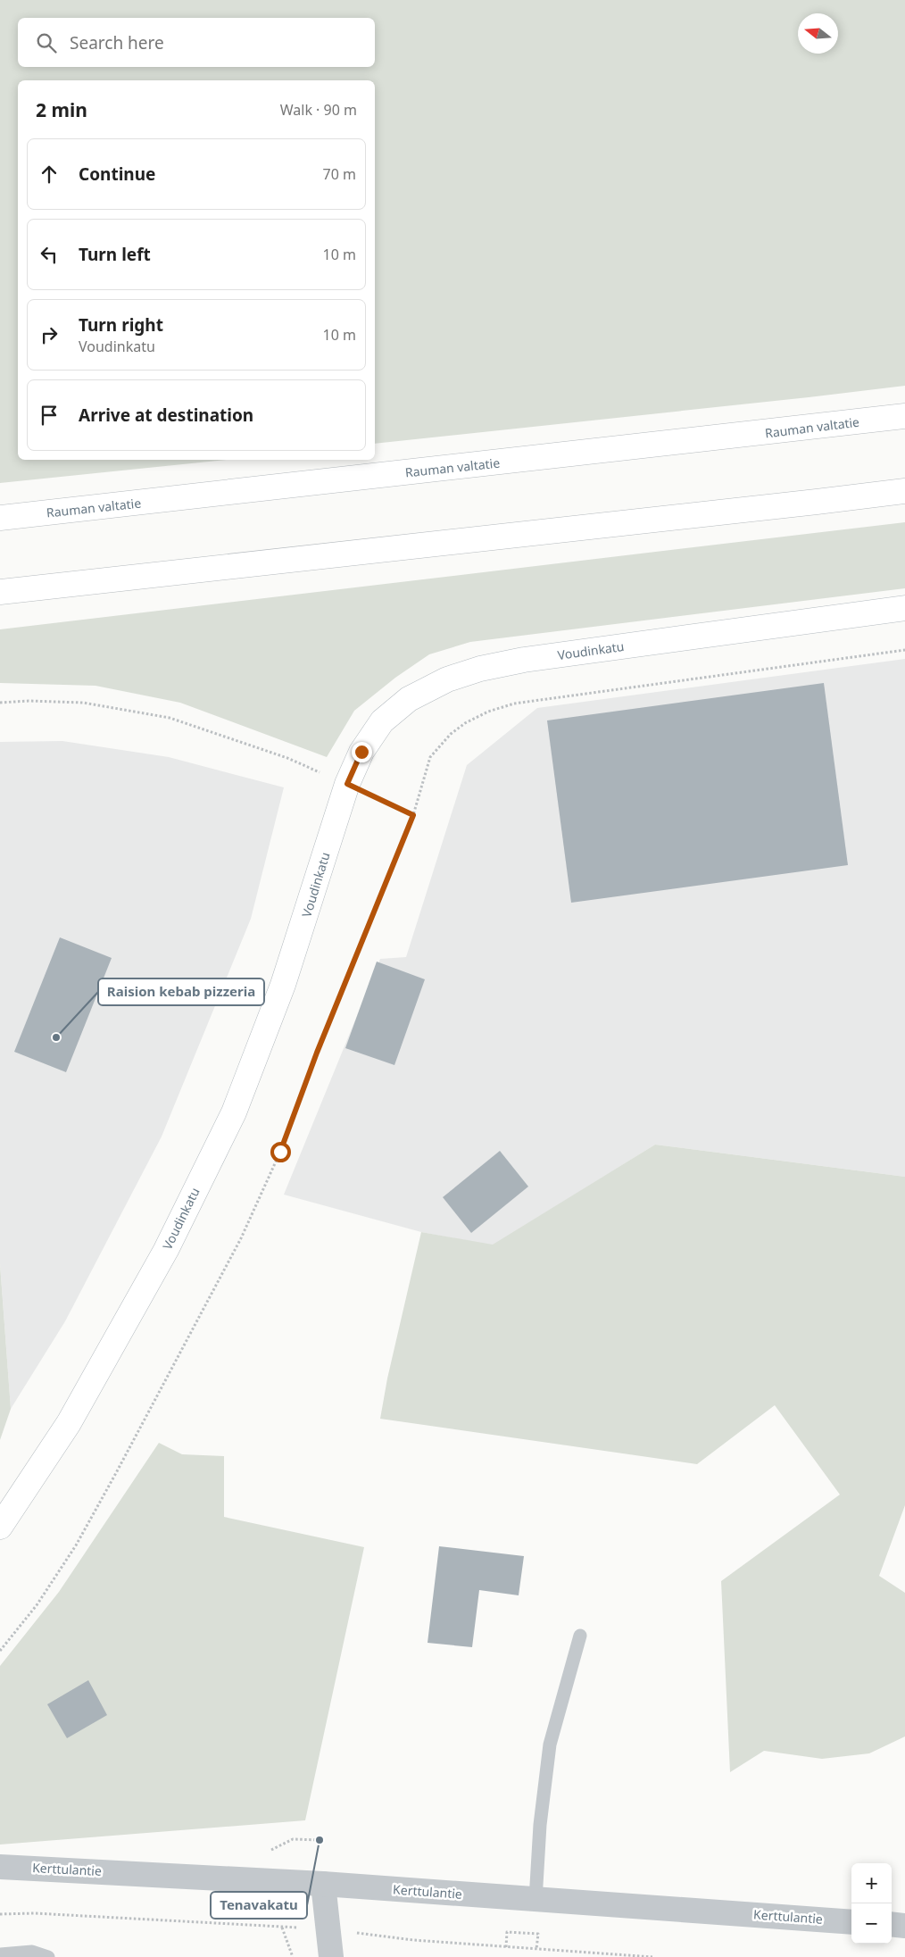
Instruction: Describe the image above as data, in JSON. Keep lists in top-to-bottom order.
{
  "streets": {
    "main road": ["Rauman valtatie", "Voudinkatu"],
    "street": ["Kerttulantie"]
  },
  "places": ["Raision kebab pizzeria", "Tenavakatu"],
  "north": "left",
  "page": {
    "search": "Search here",
    "heading": ["2 min", "Walk · 90 m"],
    "list": [
      ["Continue", "70 m"],
      ["Turn left", "10 m"],
      ["Turn right", "Voudinkatu", "10 m"],
      "Arrive at destination"
    ],
    "map_buttons": ["+", "−"]
  }
}
